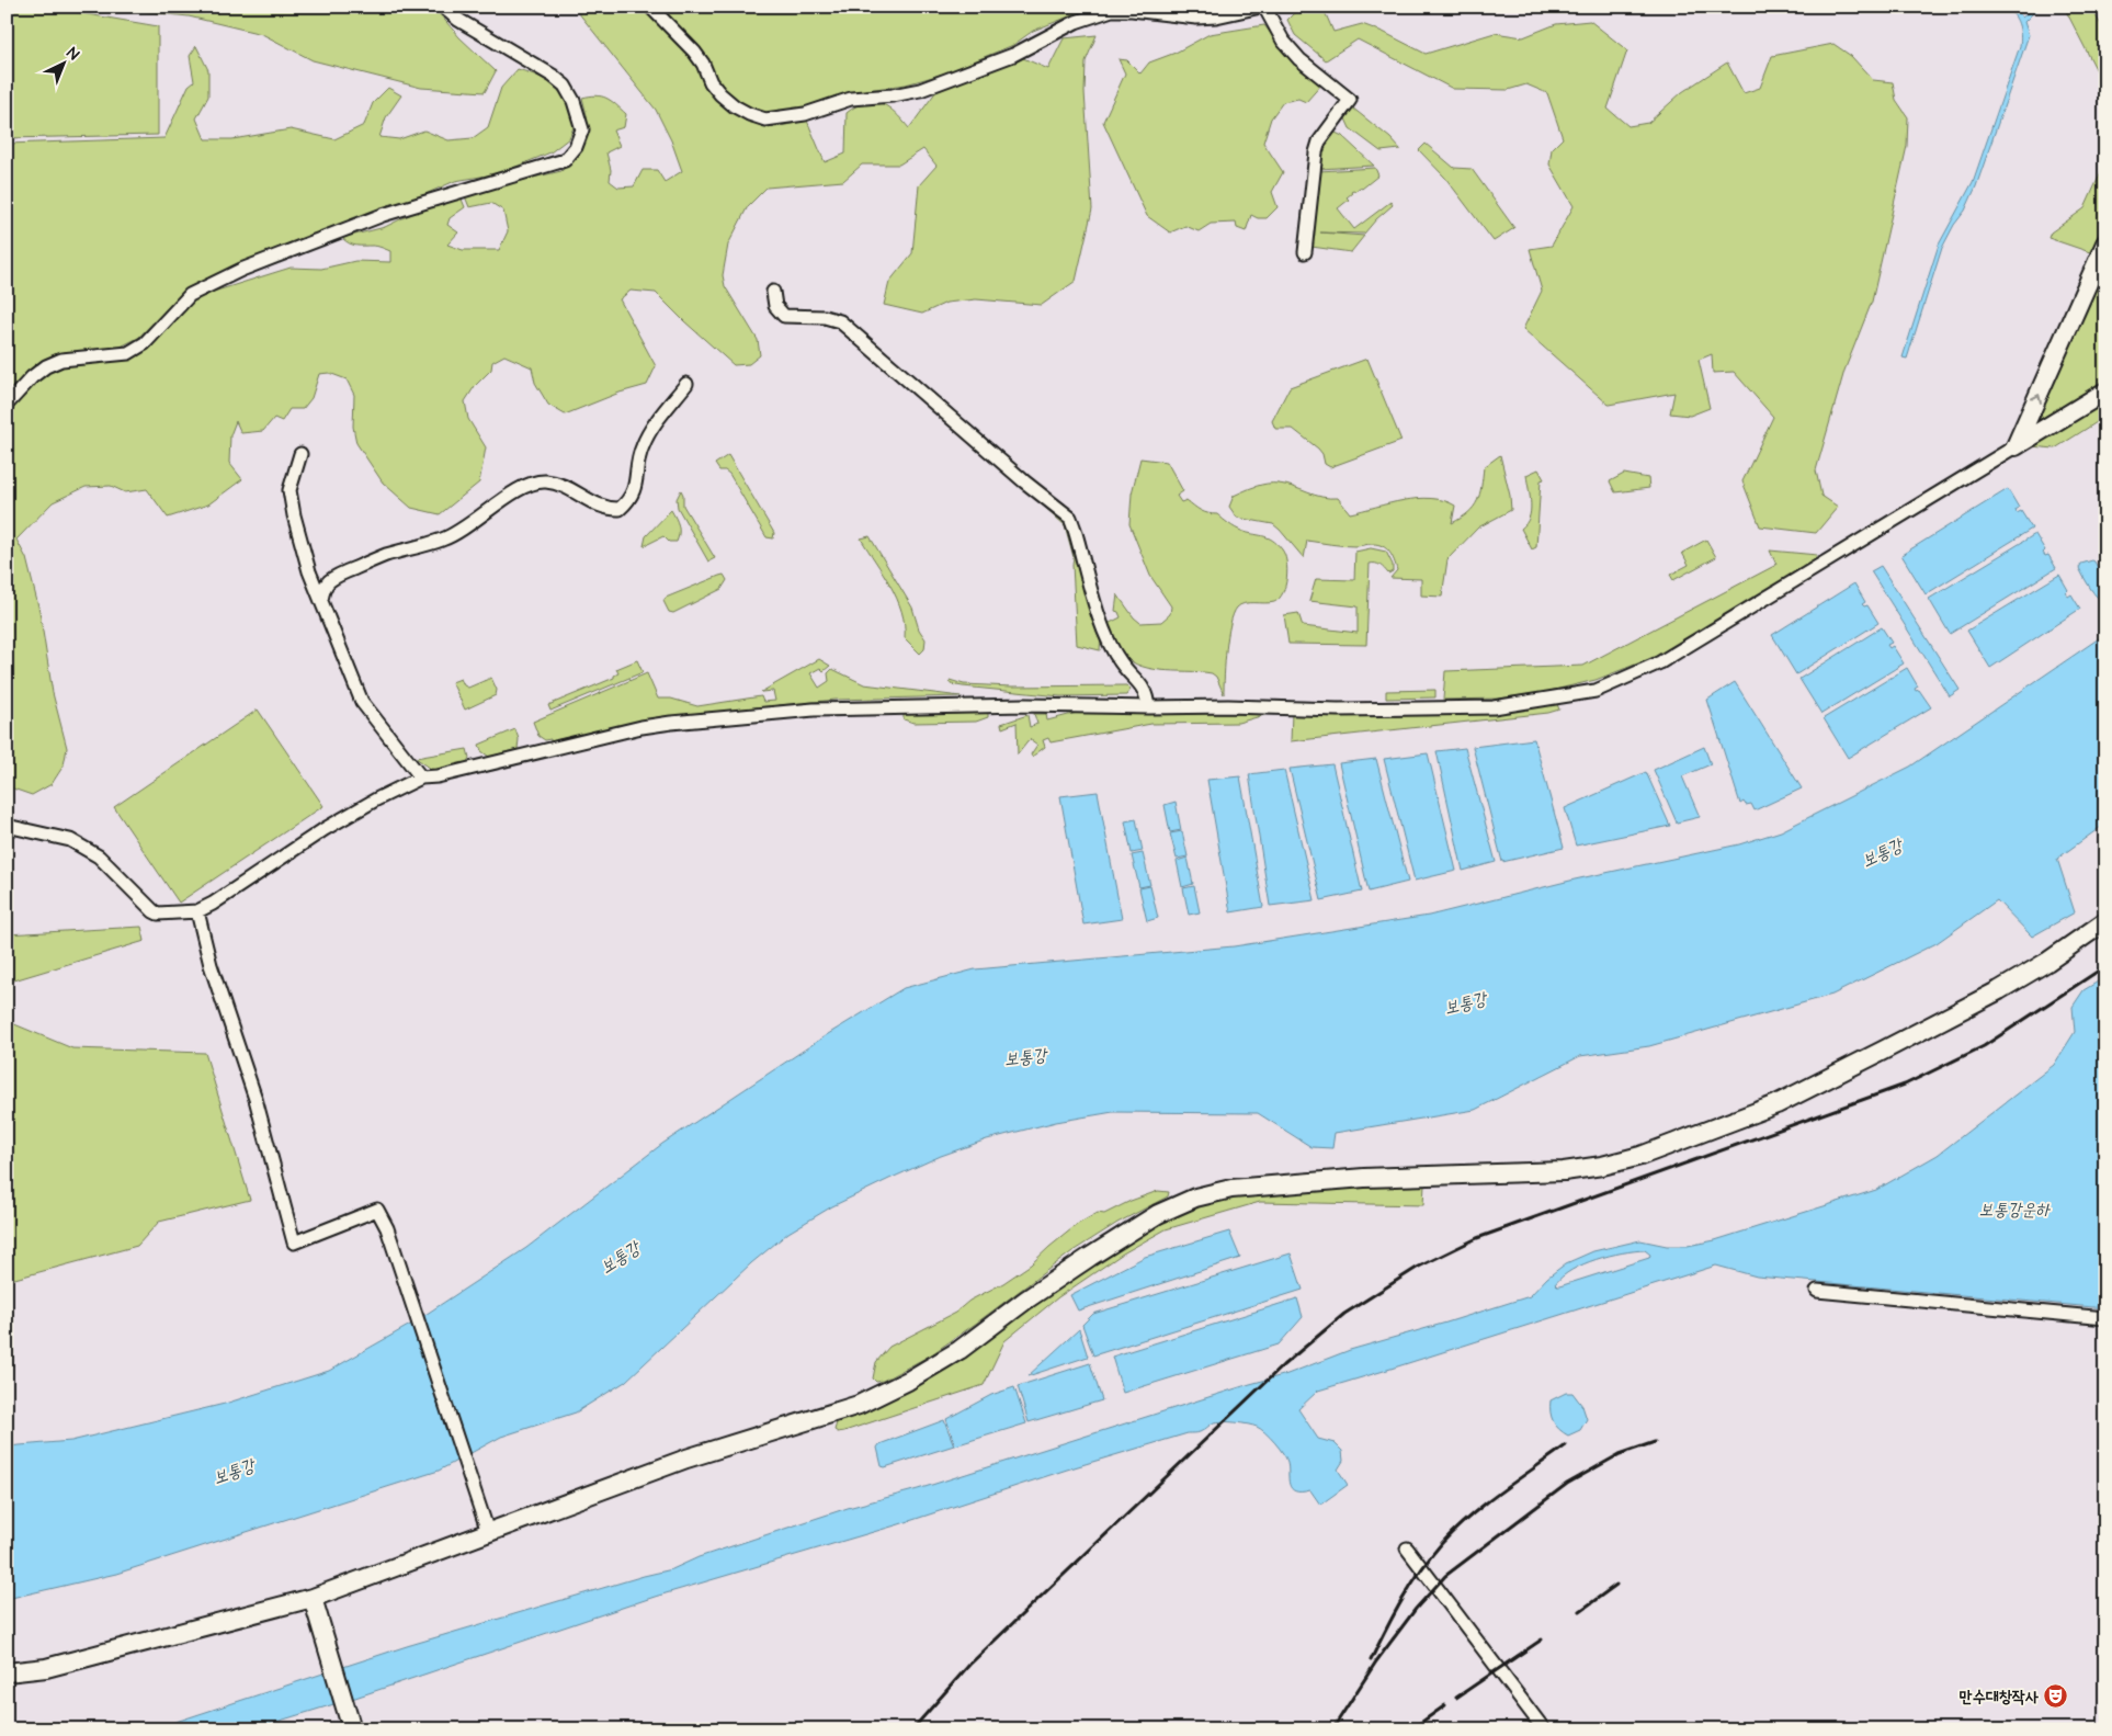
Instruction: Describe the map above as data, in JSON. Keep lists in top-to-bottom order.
{
  "water": ["보통강", "보통강운하"],
  "places": {
    "theatre": ["만수대창작사"]
  },
  "north": "top right"
}
